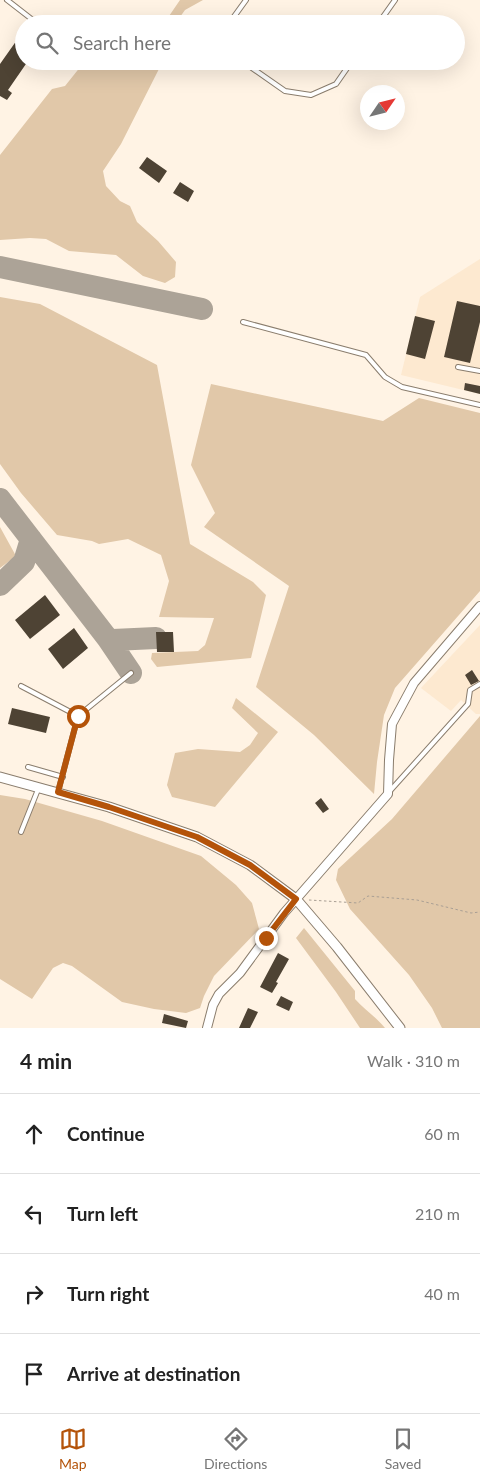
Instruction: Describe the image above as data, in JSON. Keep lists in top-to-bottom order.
{
  "north": "top right",
  "page": {
    "search": "Search here",
    "heading": ["4 min", "Walk · 310 m"],
    "list": [
      ["Continue", "60 m"],
      ["Turn left", "210 m"],
      ["Turn right", "40 m"],
      "Arrive at destination"
    ],
    "nav": ["Map", "Directions", "Saved"]
  }
}
